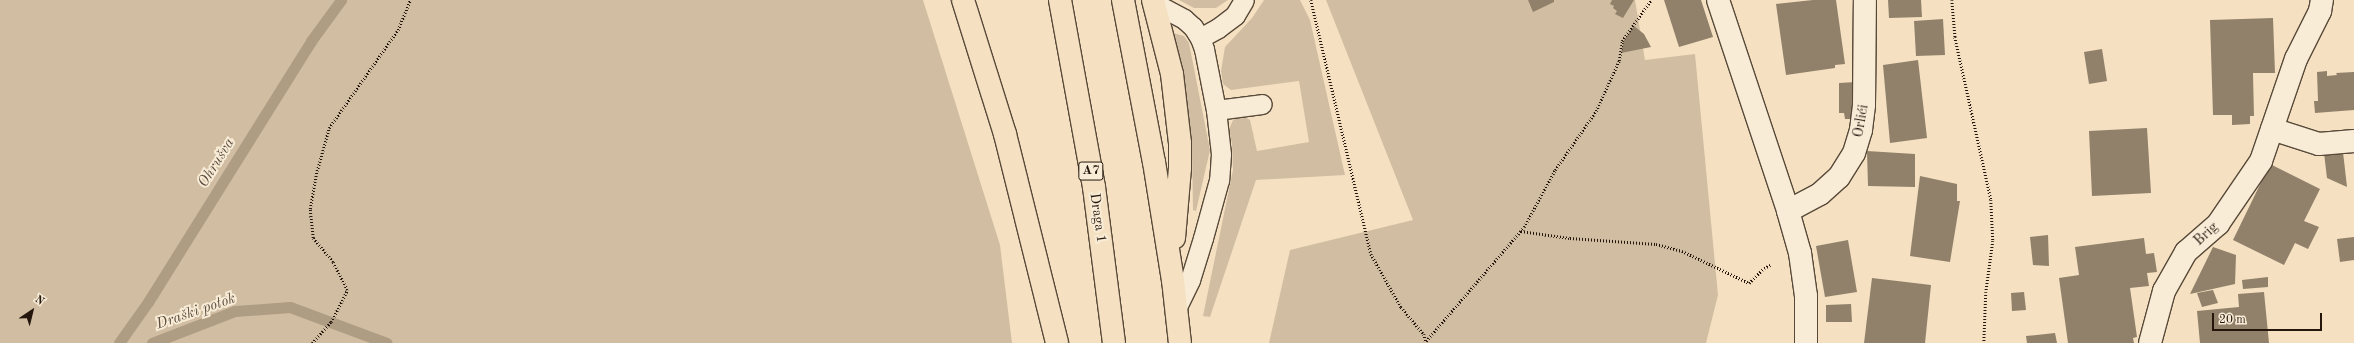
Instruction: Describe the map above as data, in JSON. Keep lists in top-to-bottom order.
{
  "streets": {
    "highway": ["A7", "Draga 1"],
    "street": ["Orlići", "Brig"]
  },
  "water": ["Ohrušva", "Draški potok"],
  "scale_bar": "20 m",
  "north": "top right"
}
